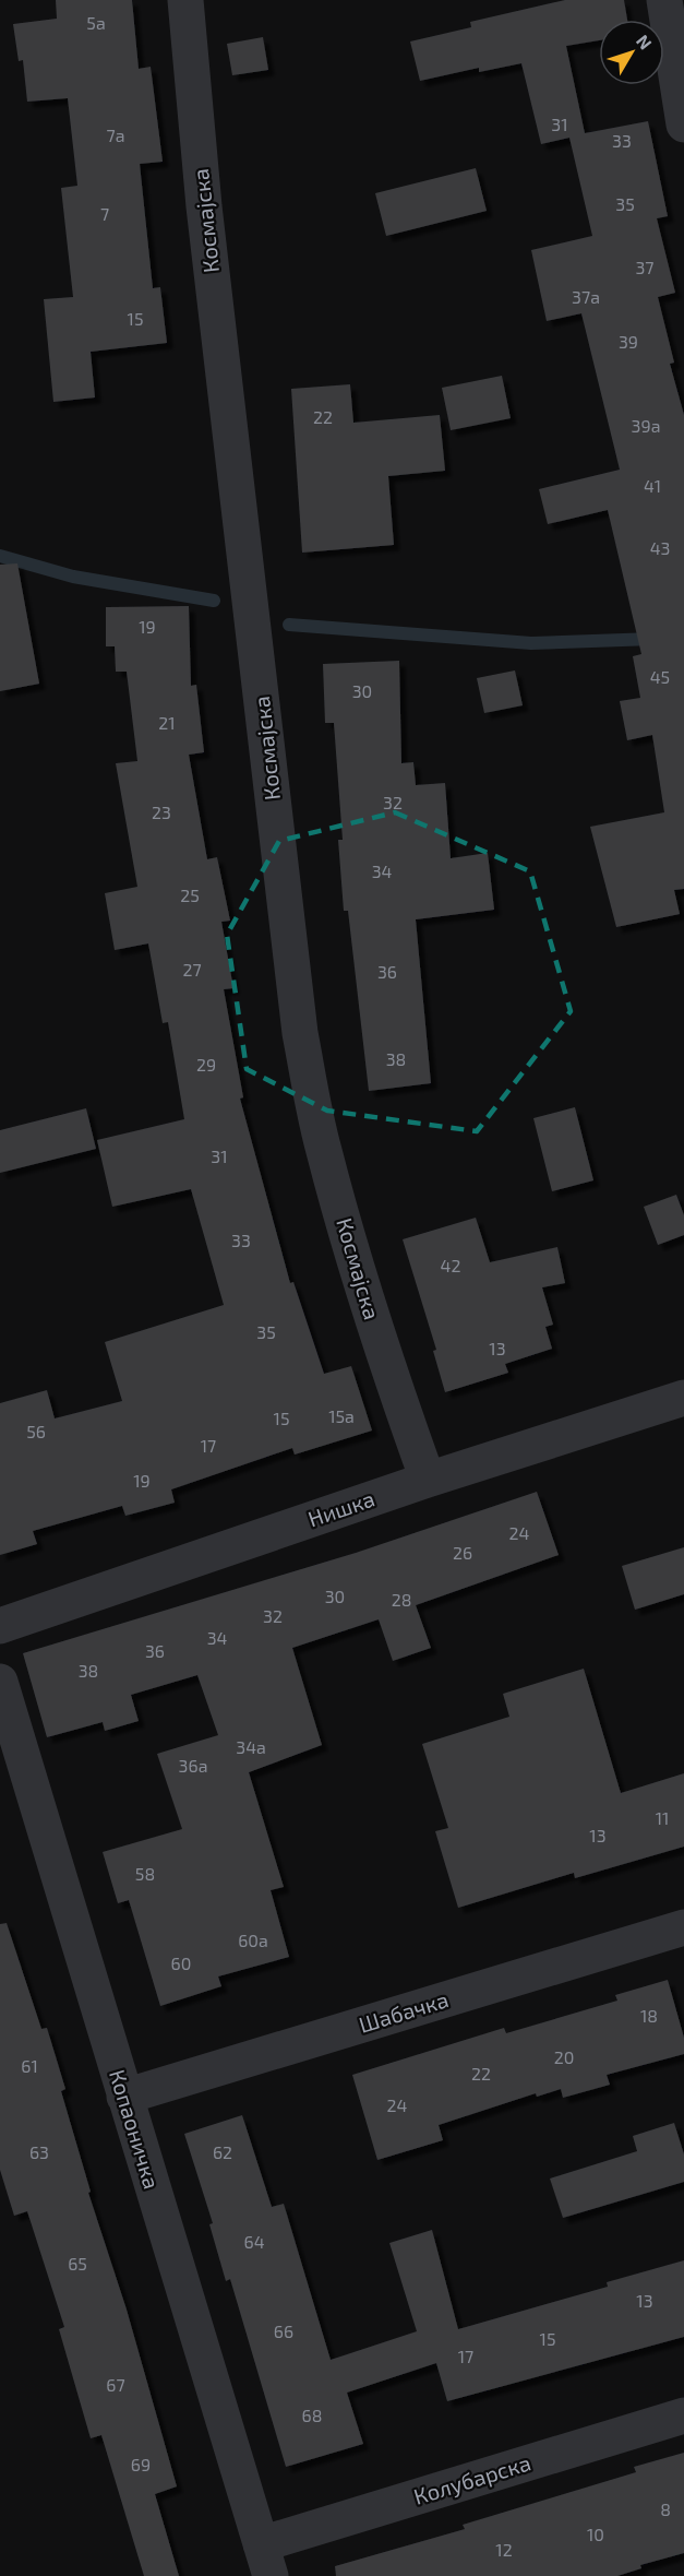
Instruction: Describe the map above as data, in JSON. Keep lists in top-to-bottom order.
{
  "streets": {
    "street": [
      "Космајска",
      "Нишка",
      "Шабачка",
      "Копаоничка",
      "Колубарска"
    ]
  },
  "crossings": [
    ["Космајска", "Нишка"],
    ["Шабачка", "Копаоничка"],
    ["Копаоничка", "Колубарска"]
  ],
  "house_numbers": [
    "5a",
    "31",
    "7a",
    "33",
    "35",
    "7",
    "37",
    "37a",
    "15",
    "39",
    "22",
    "39a",
    "41",
    "43",
    "19",
    "45",
    "30",
    "21",
    "32",
    "23",
    "34",
    "25",
    "27",
    "36",
    "38",
    "29",
    "31",
    "33",
    "42",
    "35",
    "13",
    "15a",
    "15",
    "56",
    "17",
    "19",
    "24",
    "26",
    "30",
    "28",
    "32",
    "34",
    "36",
    "38",
    "34a",
    "36a",
    "11",
    "13",
    "58",
    "60a",
    "60",
    "18",
    "20",
    "61",
    "22",
    "24",
    "63",
    "62",
    "64",
    "65",
    "13",
    "66",
    "15",
    "17",
    "67",
    "68",
    "69",
    "8",
    "10",
    "12"
  ],
  "north": "top right"
}
